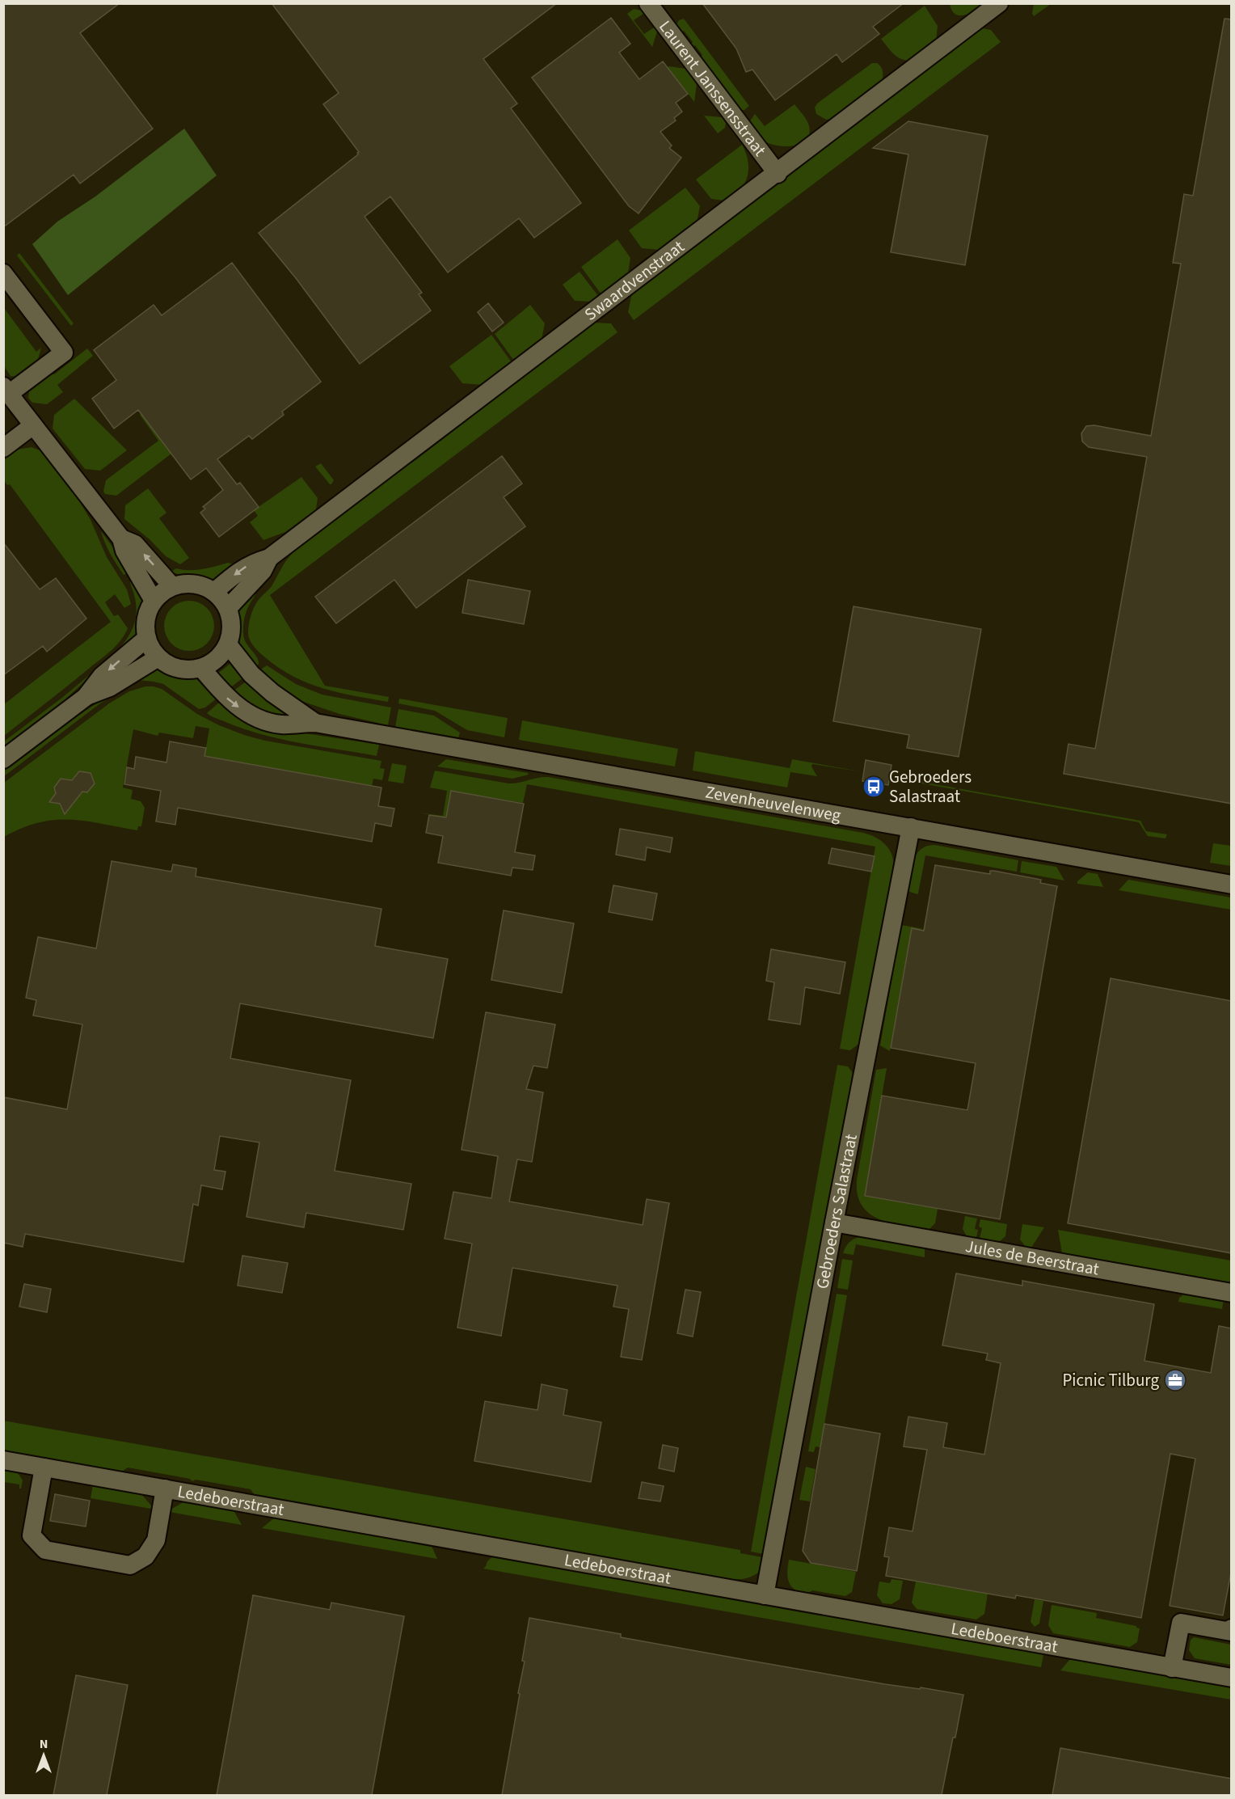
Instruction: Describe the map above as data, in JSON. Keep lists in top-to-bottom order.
{
  "streets": {
    "street": [
      "Laurent Janssensstraat",
      "Swaardvenstraat",
      "Zevenheuvelenweg",
      "Gebroeders Salastraat",
      "Jules de Beerstraat",
      "Ledeboerstraat"
    ]
  },
  "crossings": [
    ["Laurent Janssensstraat", "Swaardvenstraat"],
    ["Swaardvenstraat", "Zevenheuvelenweg"],
    ["Zevenheuvelenweg", "Gebroeders Salastraat"],
    ["Gebroeders Salastraat", "Jules de Beerstraat"],
    ["Gebroeders Salastraat", "Ledeboerstraat"]
  ],
  "places": {
    "bus stop": ["Gebroeders Salastraat"],
    "office": ["Picnic Tilburg"]
  },
  "north": "top"
}
